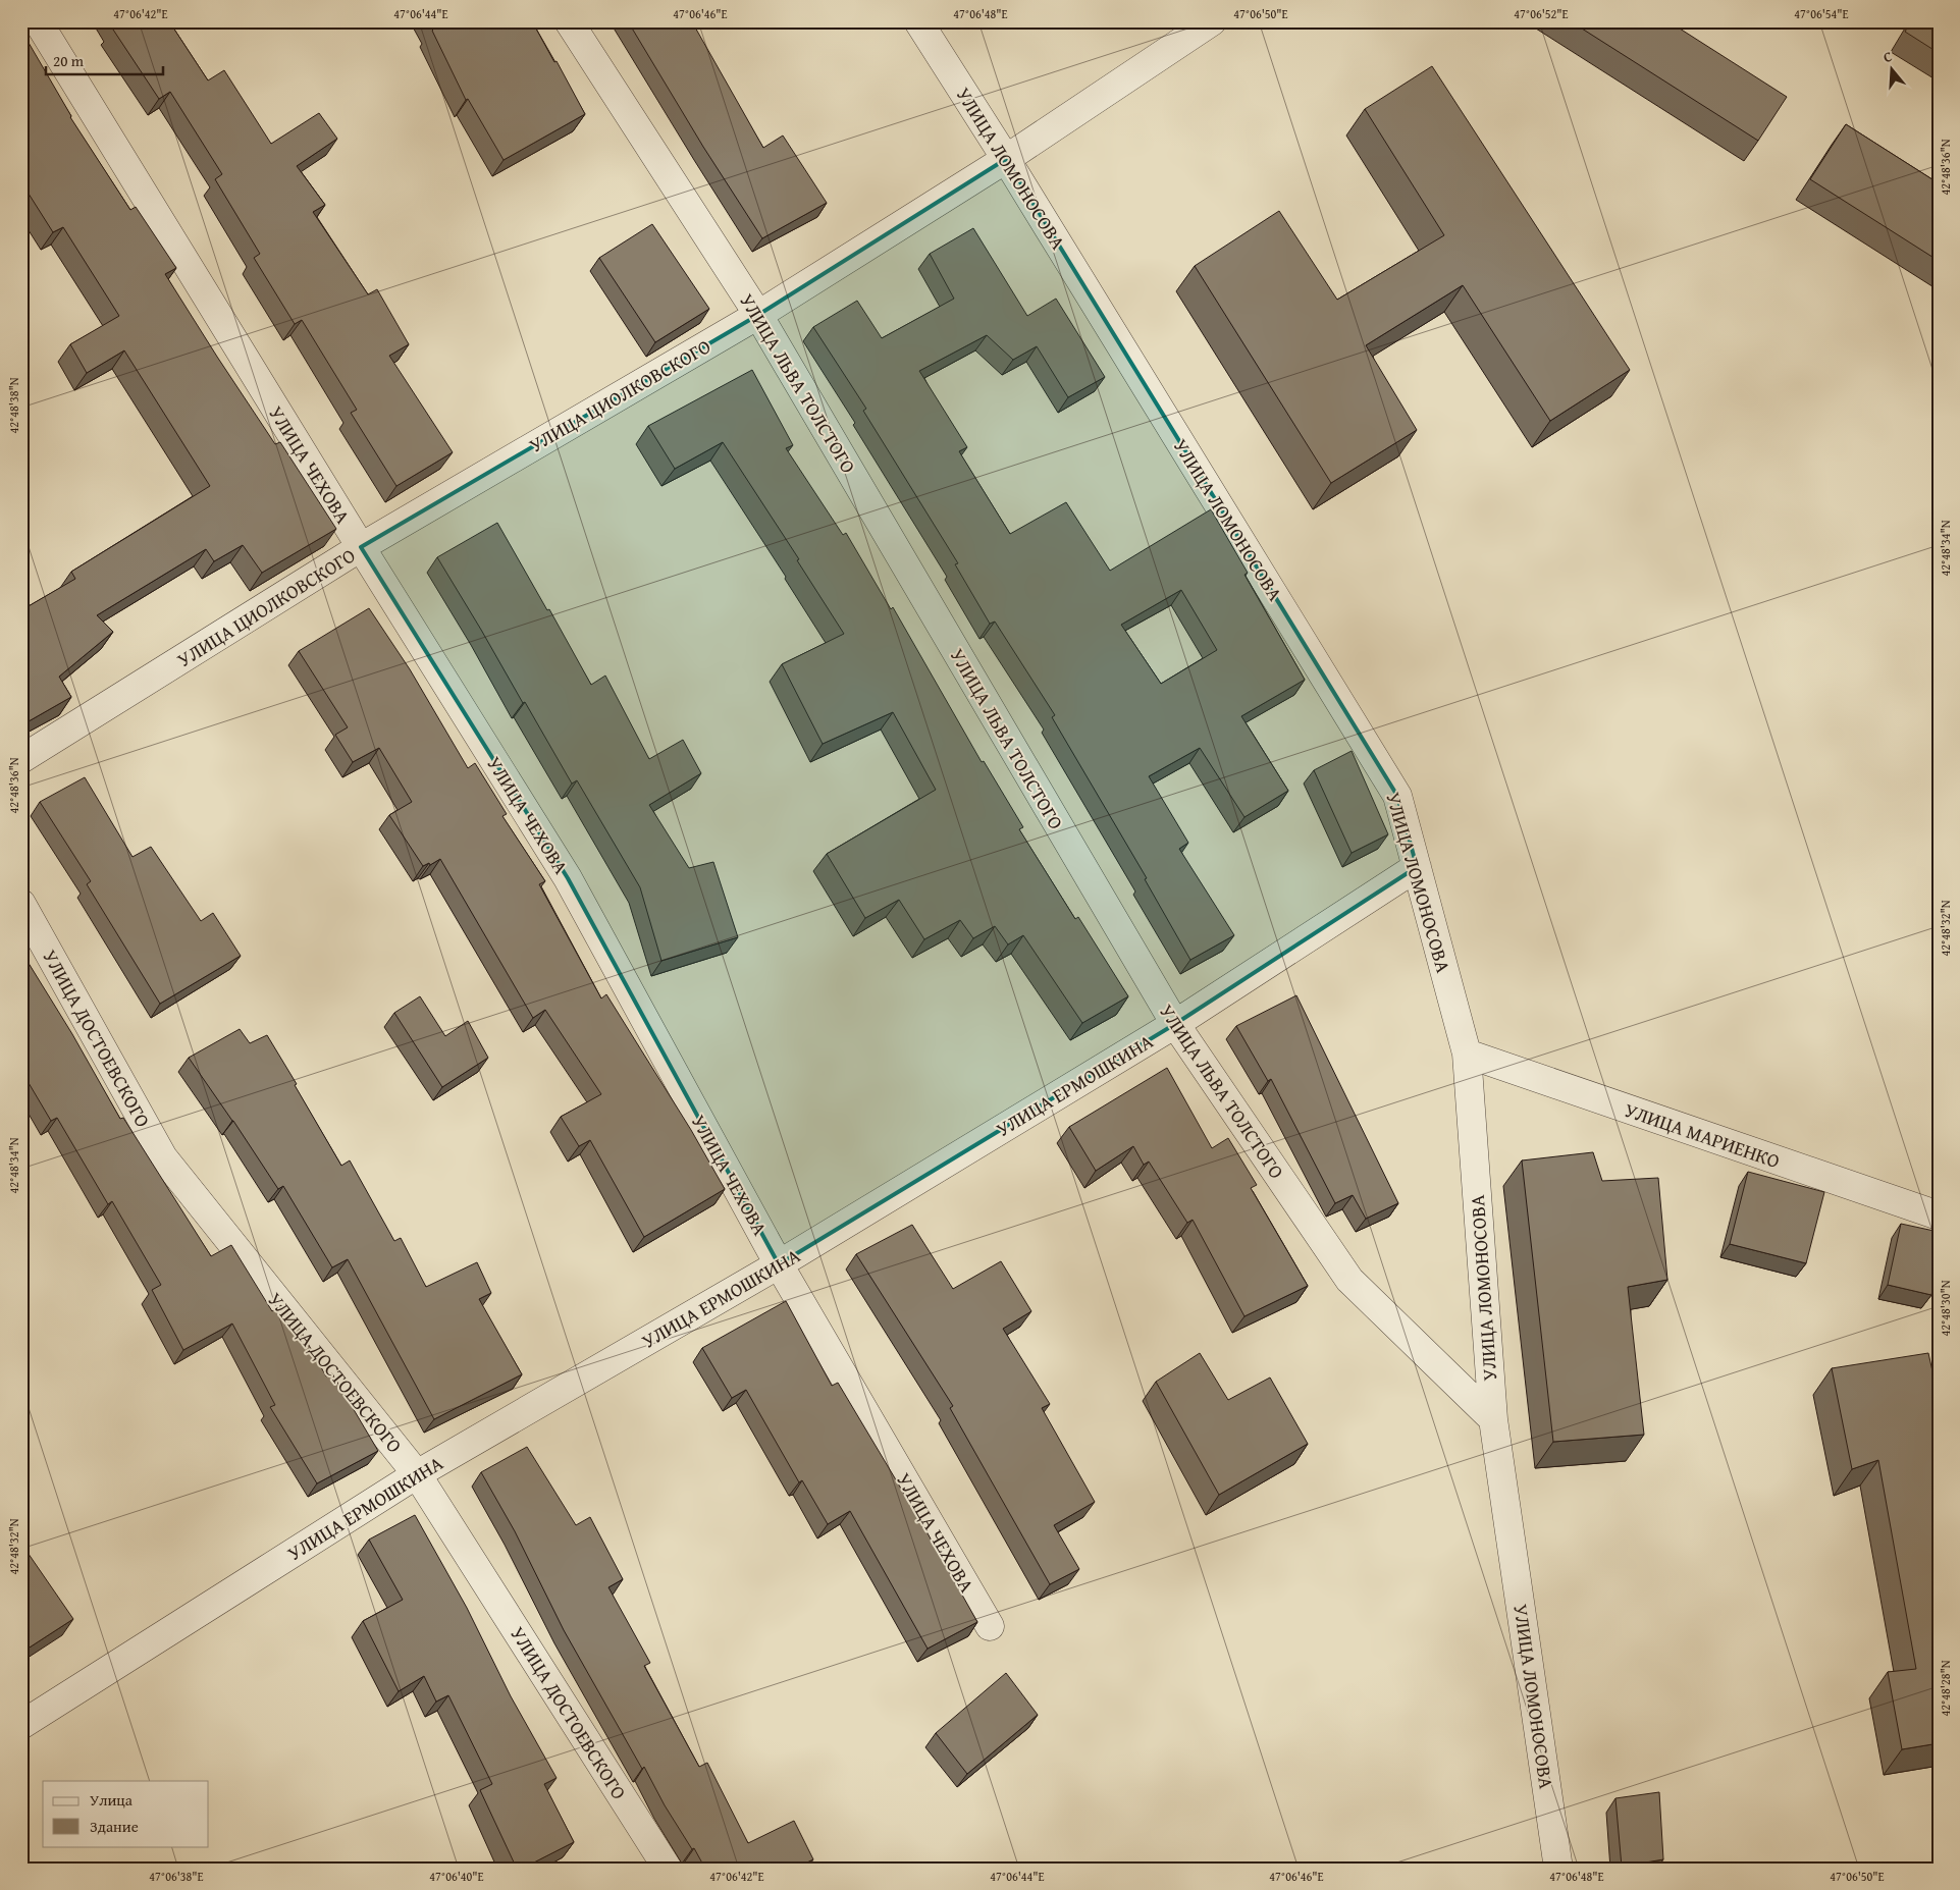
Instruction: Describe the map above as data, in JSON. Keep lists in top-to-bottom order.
{
  "streets": {
    "street": [
      "УЛИЦА ЛОМОНОСОВА",
      "УЛИЦА ЛЬВА ТОЛСТОГО",
      "УЛИЦА ЦИОЛКОВСКОГО",
      "УЛИЦА ЧЕХОВА",
      "УЛИЦА ДОСТОЕВСКОГО",
      "УЛИЦА ЕРМОШКИНА",
      "УЛИЦА МАРИЕНКО"
    ]
  },
  "crossings": [
    ["УЛИЦА ЛОМОНОСОВА", "УЛИЦА ЛЬВА ТОЛСТОГО"],
    ["УЛИЦА ЛОМОНОСОВА", "УЛИЦА ЦИОЛКОВСКОГО"],
    ["УЛИЦА ЛОМОНОСОВА", "УЛИЦА ЕРМОШКИНА"],
    ["УЛИЦА ЛОМОНОСОВА", "УЛИЦА МАРИЕНКО"],
    ["УЛИЦА ЛЬВА ТОЛСТОГО", "УЛИЦА ЦИОЛКОВСКОГО"],
    ["УЛИЦА ЛЬВА ТОЛСТОГО", "УЛИЦА ЕРМОШКИНА"],
    ["УЛИЦА ЦИОЛКОВСКОГО", "УЛИЦА ЧЕХОВА"],
    ["УЛИЦА ЧЕХОВА", "УЛИЦА ЕРМОШКИНА"],
    ["УЛИЦА ДОСТОЕВСКОГО", "УЛИЦА ЕРМОШКИНА"]
  ],
  "legend": ["Улица", "Здание"],
  "scale_bar": "20 m",
  "north": "top",
  "coordinates": [
    "47°06'42\"E",
    "47°06'44\"E",
    "47°06'46\"E",
    "47°06'48\"E",
    "47°06'50\"E",
    "47°06'52\"E",
    "47°06'54\"E",
    "42°48'36\"N",
    "42°48'38\"N",
    "42°48'34\"N",
    "42°48'32\"N",
    "42°48'30\"N",
    "42°48'28\"N",
    "47°06'38\"E",
    "47°06'40\"E"
  ]
}
